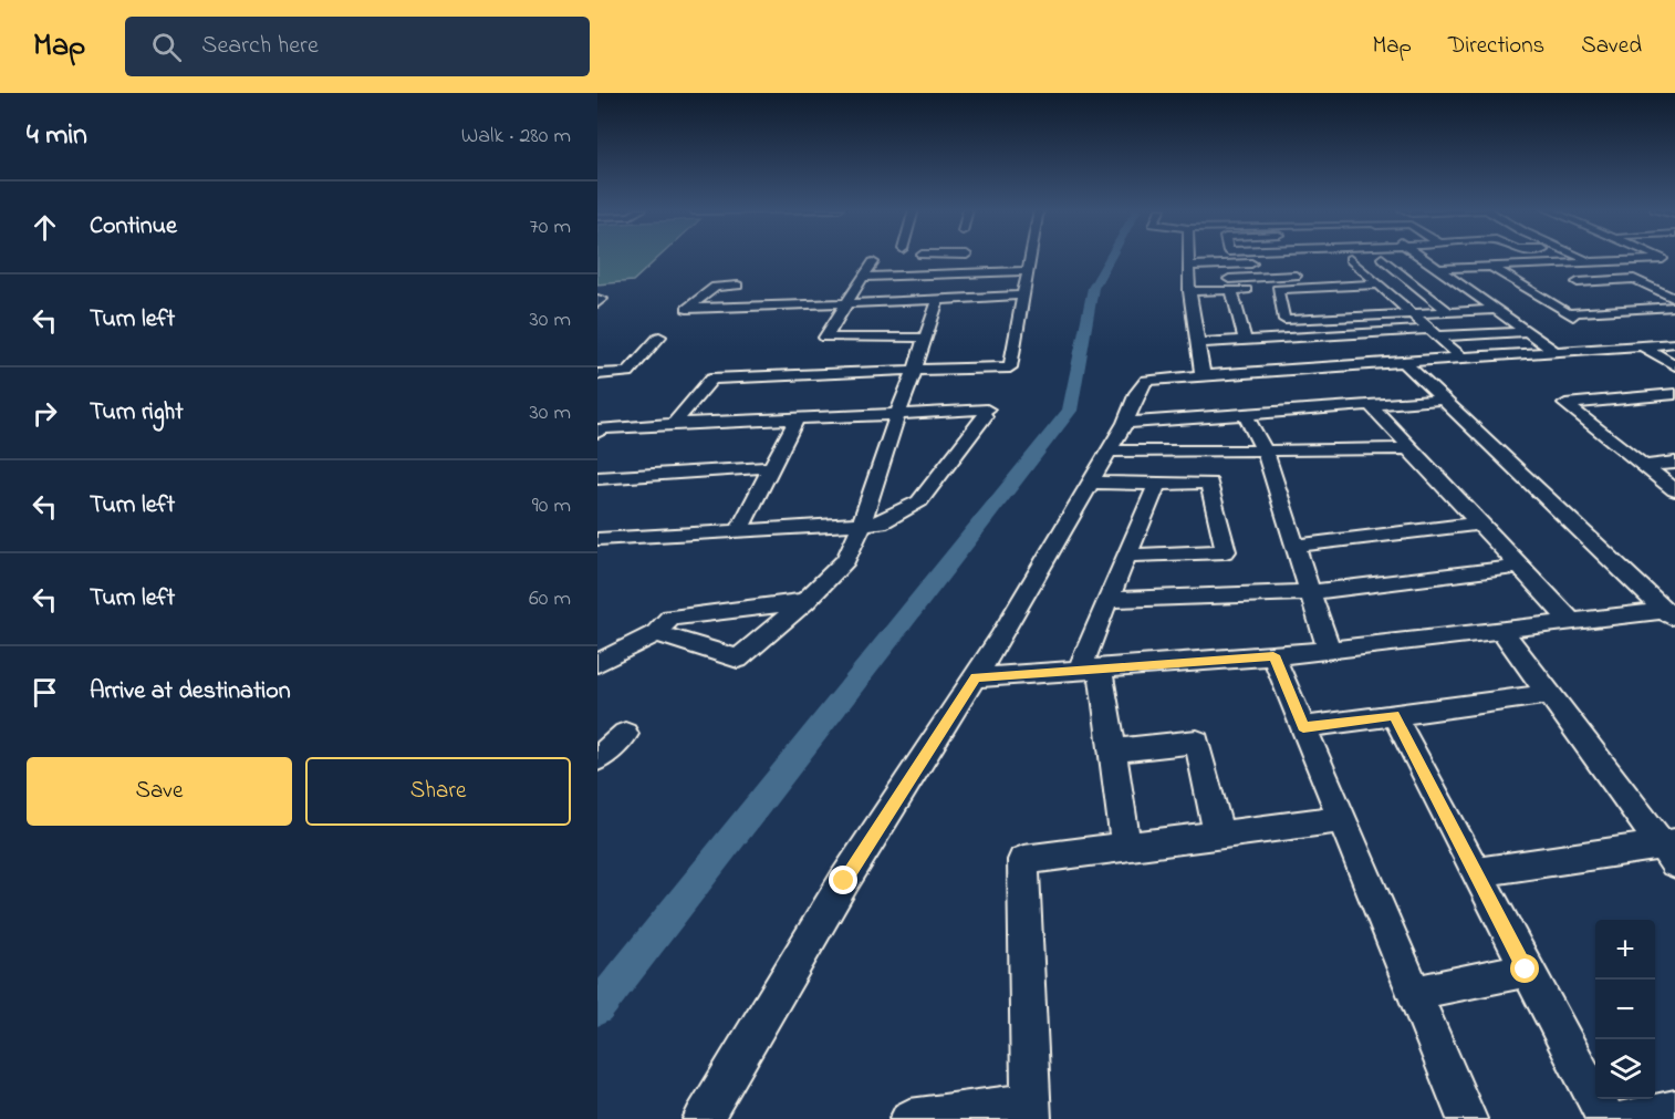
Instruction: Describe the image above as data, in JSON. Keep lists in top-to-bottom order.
{
  "page": {
    "header": "Map",
    "search": "Search here",
    "nav": ["Map", "Directions", "Saved"],
    "heading": ["4 min", "Walk · 280 m"],
    "list": [
      ["Continue", "70 m"],
      ["Turn left", "30 m"],
      ["Turn right", "30 m"],
      ["Turn left", "90 m"],
      ["Turn left", "60 m"],
      "Arrive at destination"
    ],
    "buttons": ["Save", "Share"],
    "map_buttons": ["+", "−"]
  }
}
